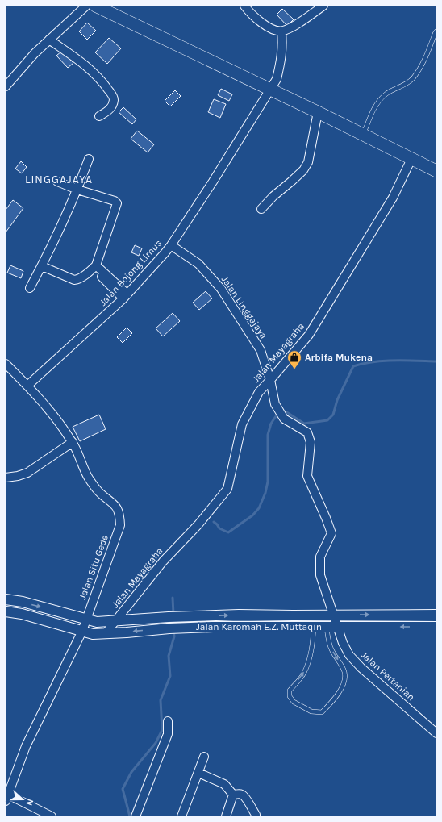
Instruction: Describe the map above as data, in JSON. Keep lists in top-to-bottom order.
{
  "streets": {
    "street": [
      "Jalan Bojong Limus",
      "Jalan Linggajaya",
      "Jalan Mayagraha",
      "Jalan Situ Gede",
      "Jalan Karomah E.Z. Muttaqin",
      "Jalan Pertanian"
    ]
  },
  "crossings": [
    ["Jalan Bojong Limus", "Jalan Linggajaya"],
    ["Jalan Bojong Limus", "Jalan Situ Gede"],
    ["Jalan Linggajaya", "Jalan Mayagraha"],
    ["Jalan Linggajaya", "Jalan Pertanian"],
    ["Jalan Mayagraha", "Jalan Karomah E.Z. Muttaqin"],
    ["Jalan Situ Gede", "Jalan Karomah E.Z. Muttaqin"],
    ["Jalan Karomah E.Z. Muttaqin", "Jalan Pertanian"]
  ],
  "districts": ["LINGGAJAYA"],
  "places": {
    "shop": ["Arbifa Mukena"]
  },
  "north": "right"
}
